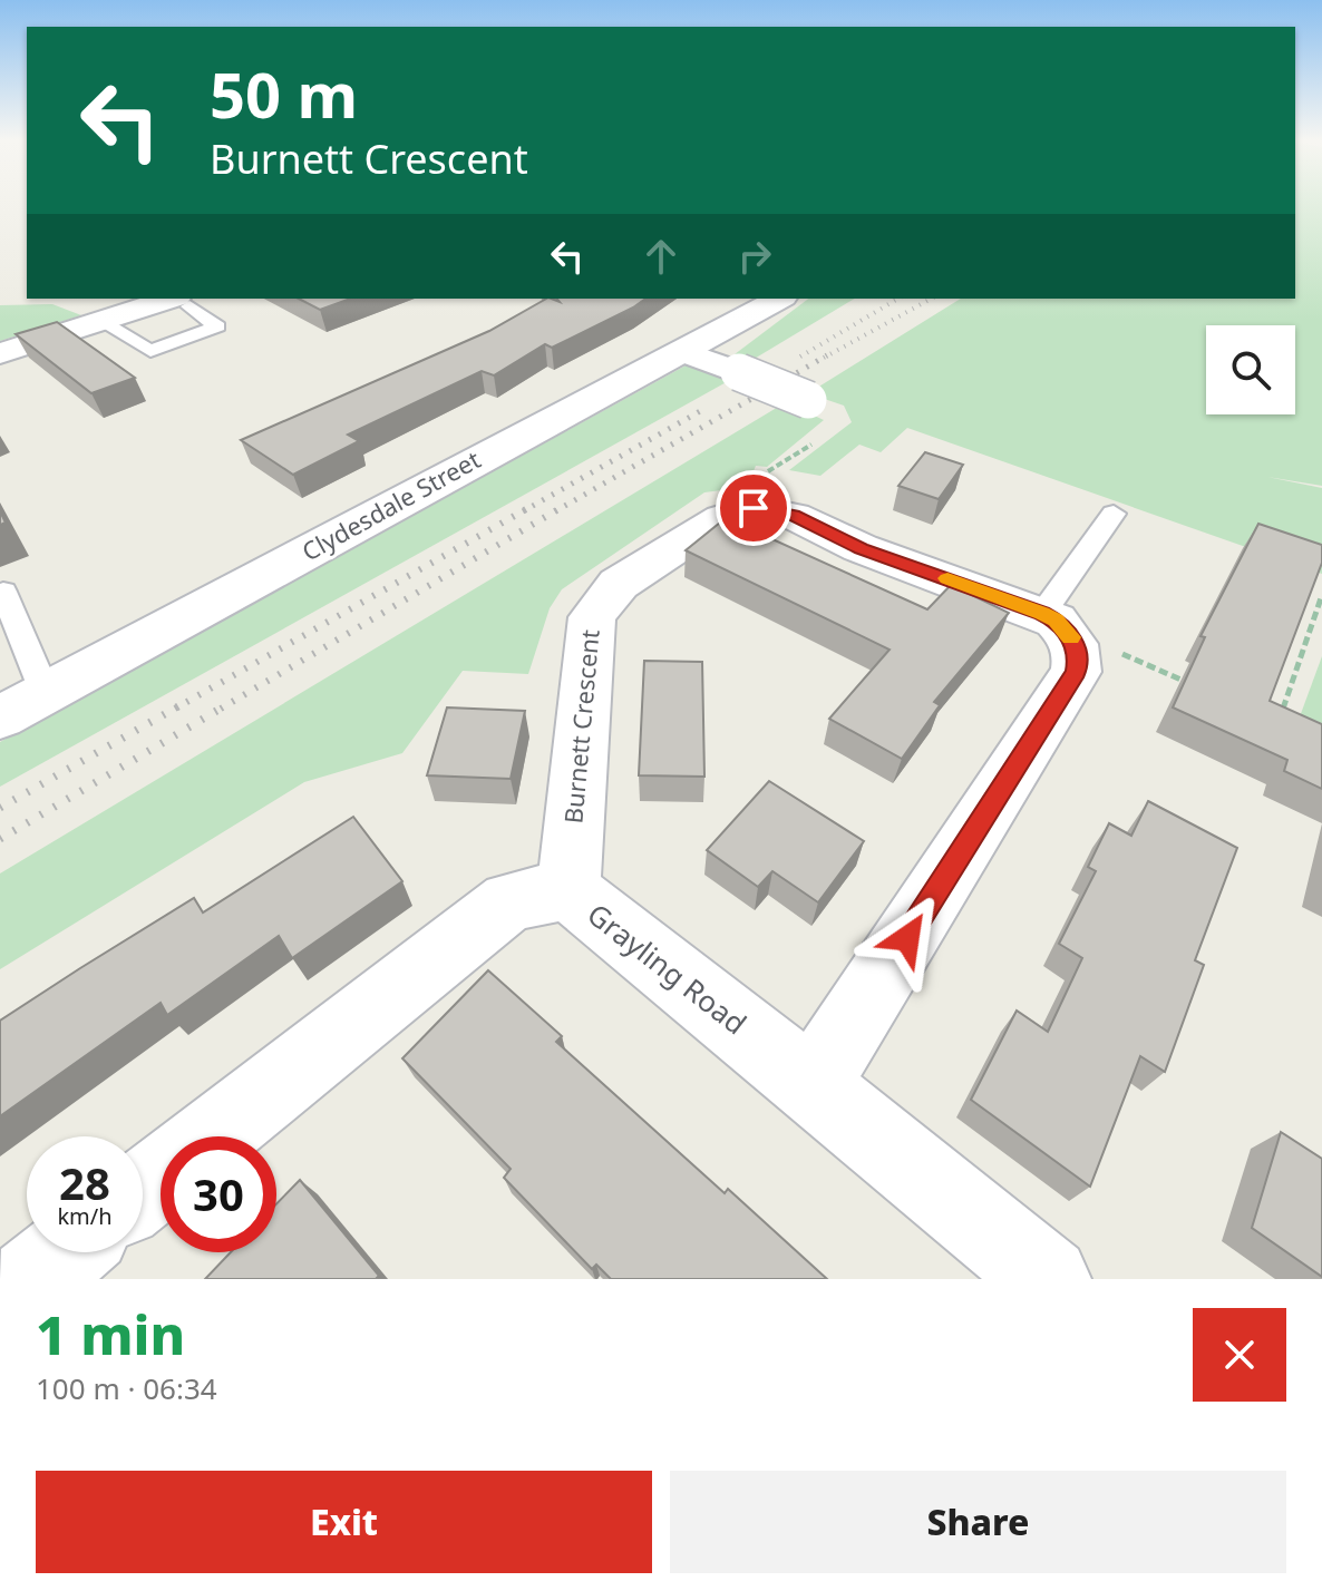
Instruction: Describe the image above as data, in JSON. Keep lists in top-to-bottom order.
{
  "streets": {
    "street": ["Clydesdale Street", "Burnett Crescent", "Grayling Road"]
  },
  "crossings": [
    ["Burnett Crescent", "Grayling Road"]
  ],
  "page": {
    "turn": ["50 m", "Burnett Crescent"],
    "speed": "28 km/h",
    "limit": "30",
    "heading": ["1 min", "100 m · 06:34"],
    "buttons": ["Exit", "Share"]
  }
}
